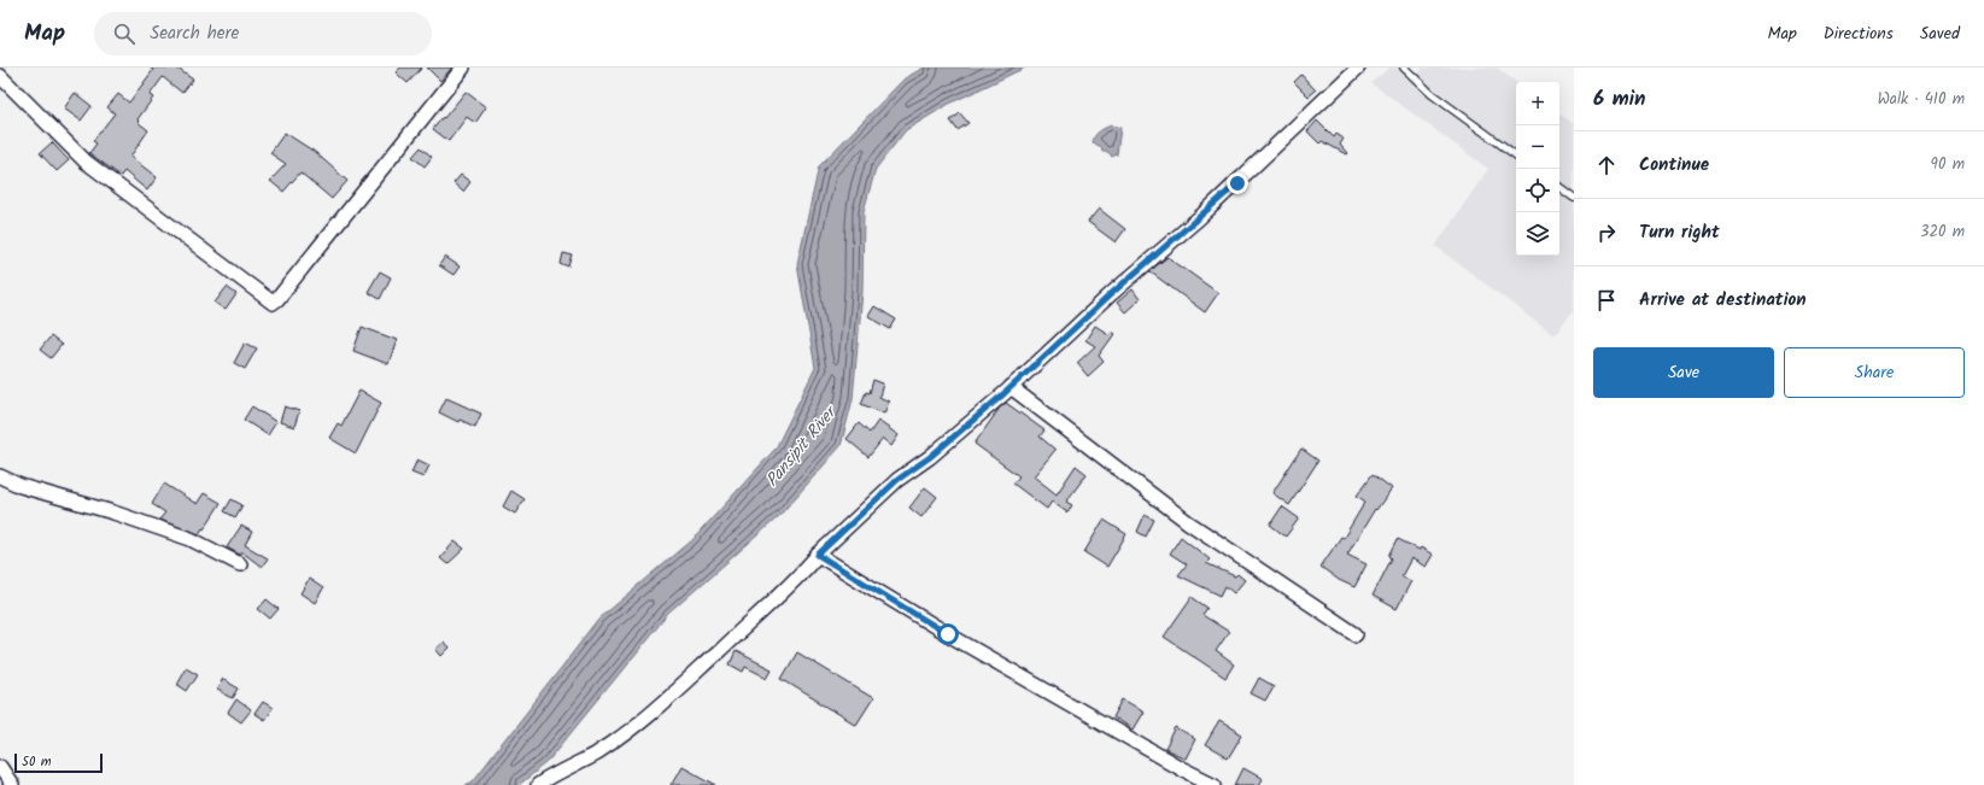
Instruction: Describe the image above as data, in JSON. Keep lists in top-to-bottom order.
{
  "water": ["Pansipit River"],
  "scale_bar": "50 m",
  "page": {
    "header": "Map",
    "search": "Search here",
    "nav": ["Map", "Directions", "Saved"],
    "heading": ["6 min", "Walk · 410 m"],
    "map_buttons": ["+", "−"],
    "list": [
      ["Continue", "90 m"],
      ["Turn right", "320 m"],
      "Arrive at destination"
    ],
    "buttons": ["Save", "Share"],
    "scale": "50 m"
  }
}
